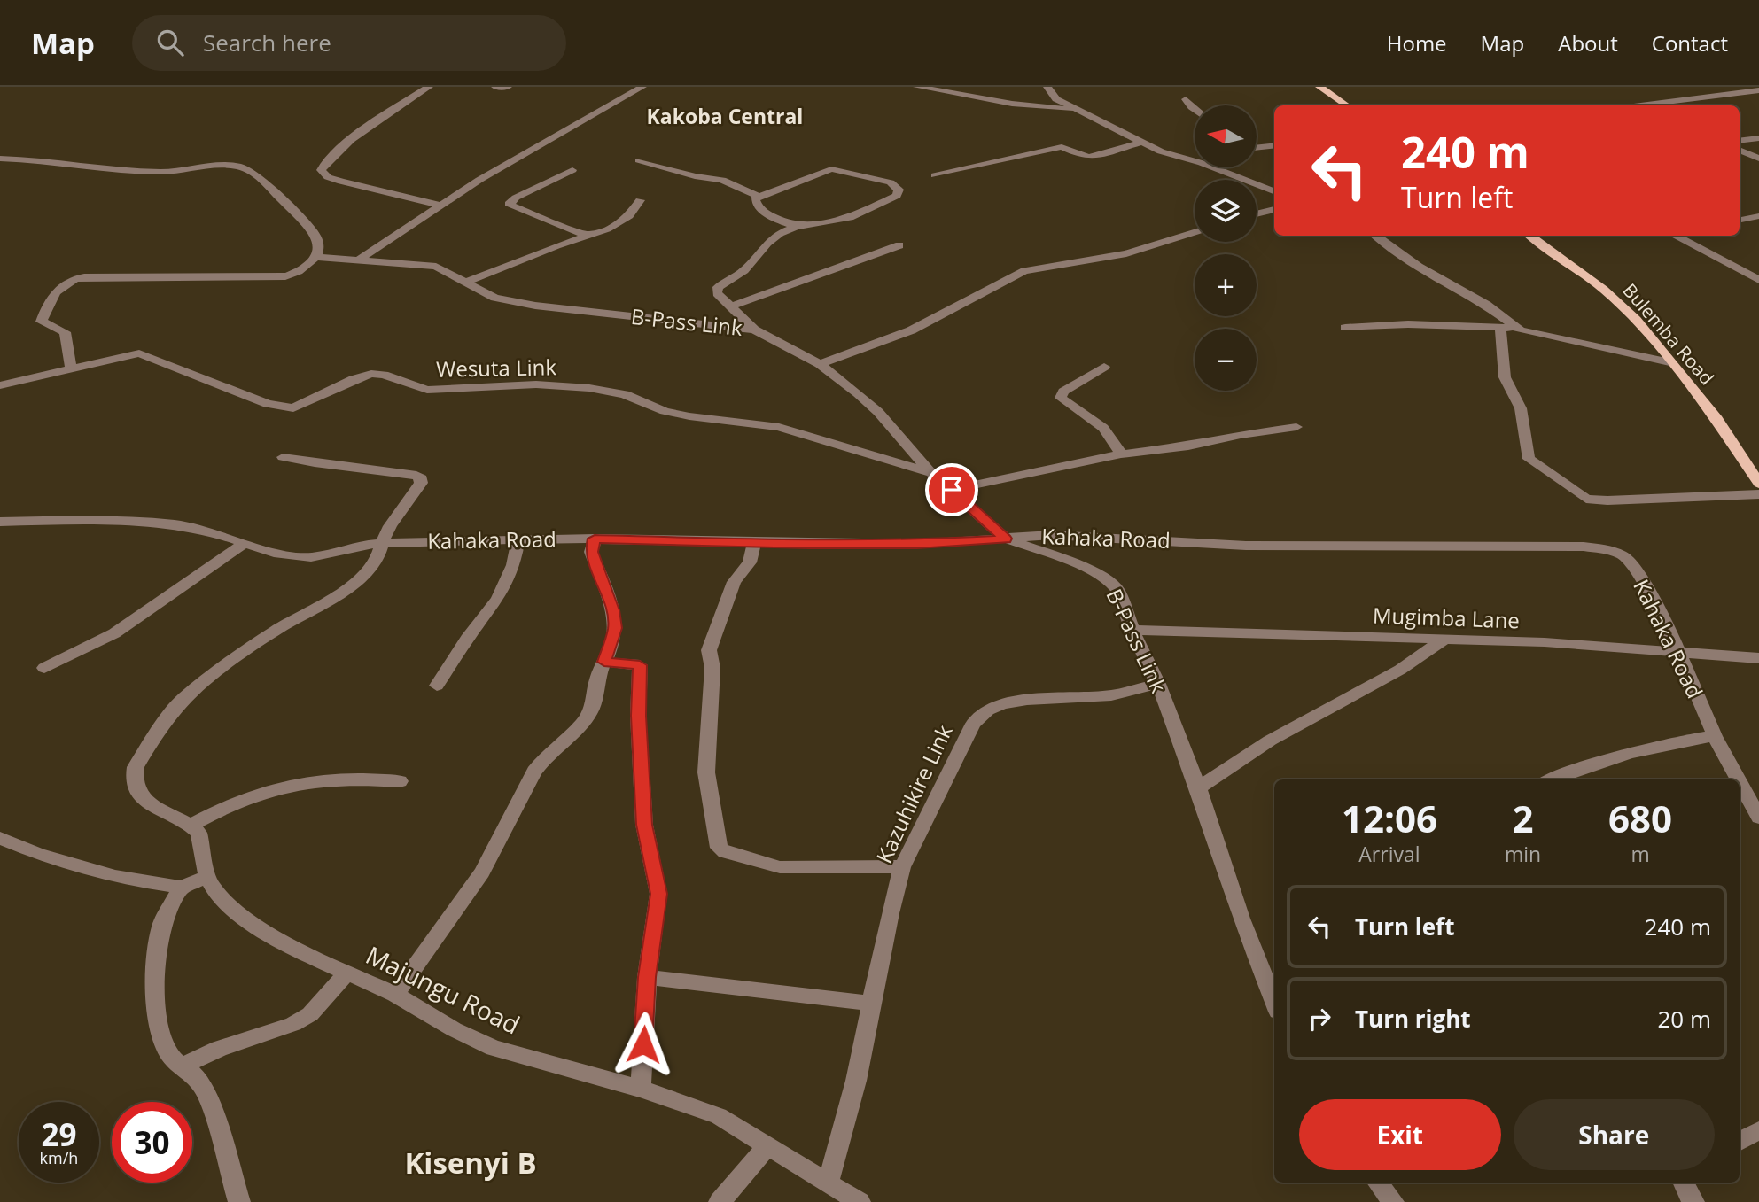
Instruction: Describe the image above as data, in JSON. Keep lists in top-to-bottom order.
{
  "streets": {
    "main road": ["Bulemba Road"],
    "street": [
      "B-Pass Link",
      "Wesuta Link",
      "Kahaka Road",
      "Mugimba Lane",
      "Kazuhikire Link",
      "Majungu Road"
    ]
  },
  "crossings": [
    ["B-Pass Link", "Wesuta Link"],
    ["B-Pass Link", "Kahaka Road"],
    ["B-Pass Link", "Mugimba Lane"],
    ["B-Pass Link", "Kazuhikire Link"],
    ["Kahaka Road", "Mugimba Lane"],
    ["Kazuhikire Link", "Majungu Road"]
  ],
  "districts": ["Kakoba Central", "Kisenyi B"],
  "north": "left",
  "page": {
    "header": "Map",
    "search": "Search here",
    "nav": [
      "Home",
      "Map",
      "About",
      "Contact"
    ],
    "map_buttons": ["+", "−"],
    "turn": ["240 m", "Turn left"],
    "eta": [
      "12:06",
      "Arrival",
      "2",
      "min",
      "680",
      "m"
    ],
    "list": [
      {
        "name": "Turn left",
        "value": "240 m"
      },
      {
        "name": "Turn right",
        "value": "20 m"
      }
    ],
    "buttons": ["Exit", "Share"],
    "speed": "29 km/h",
    "limit": "30"
  }
}
